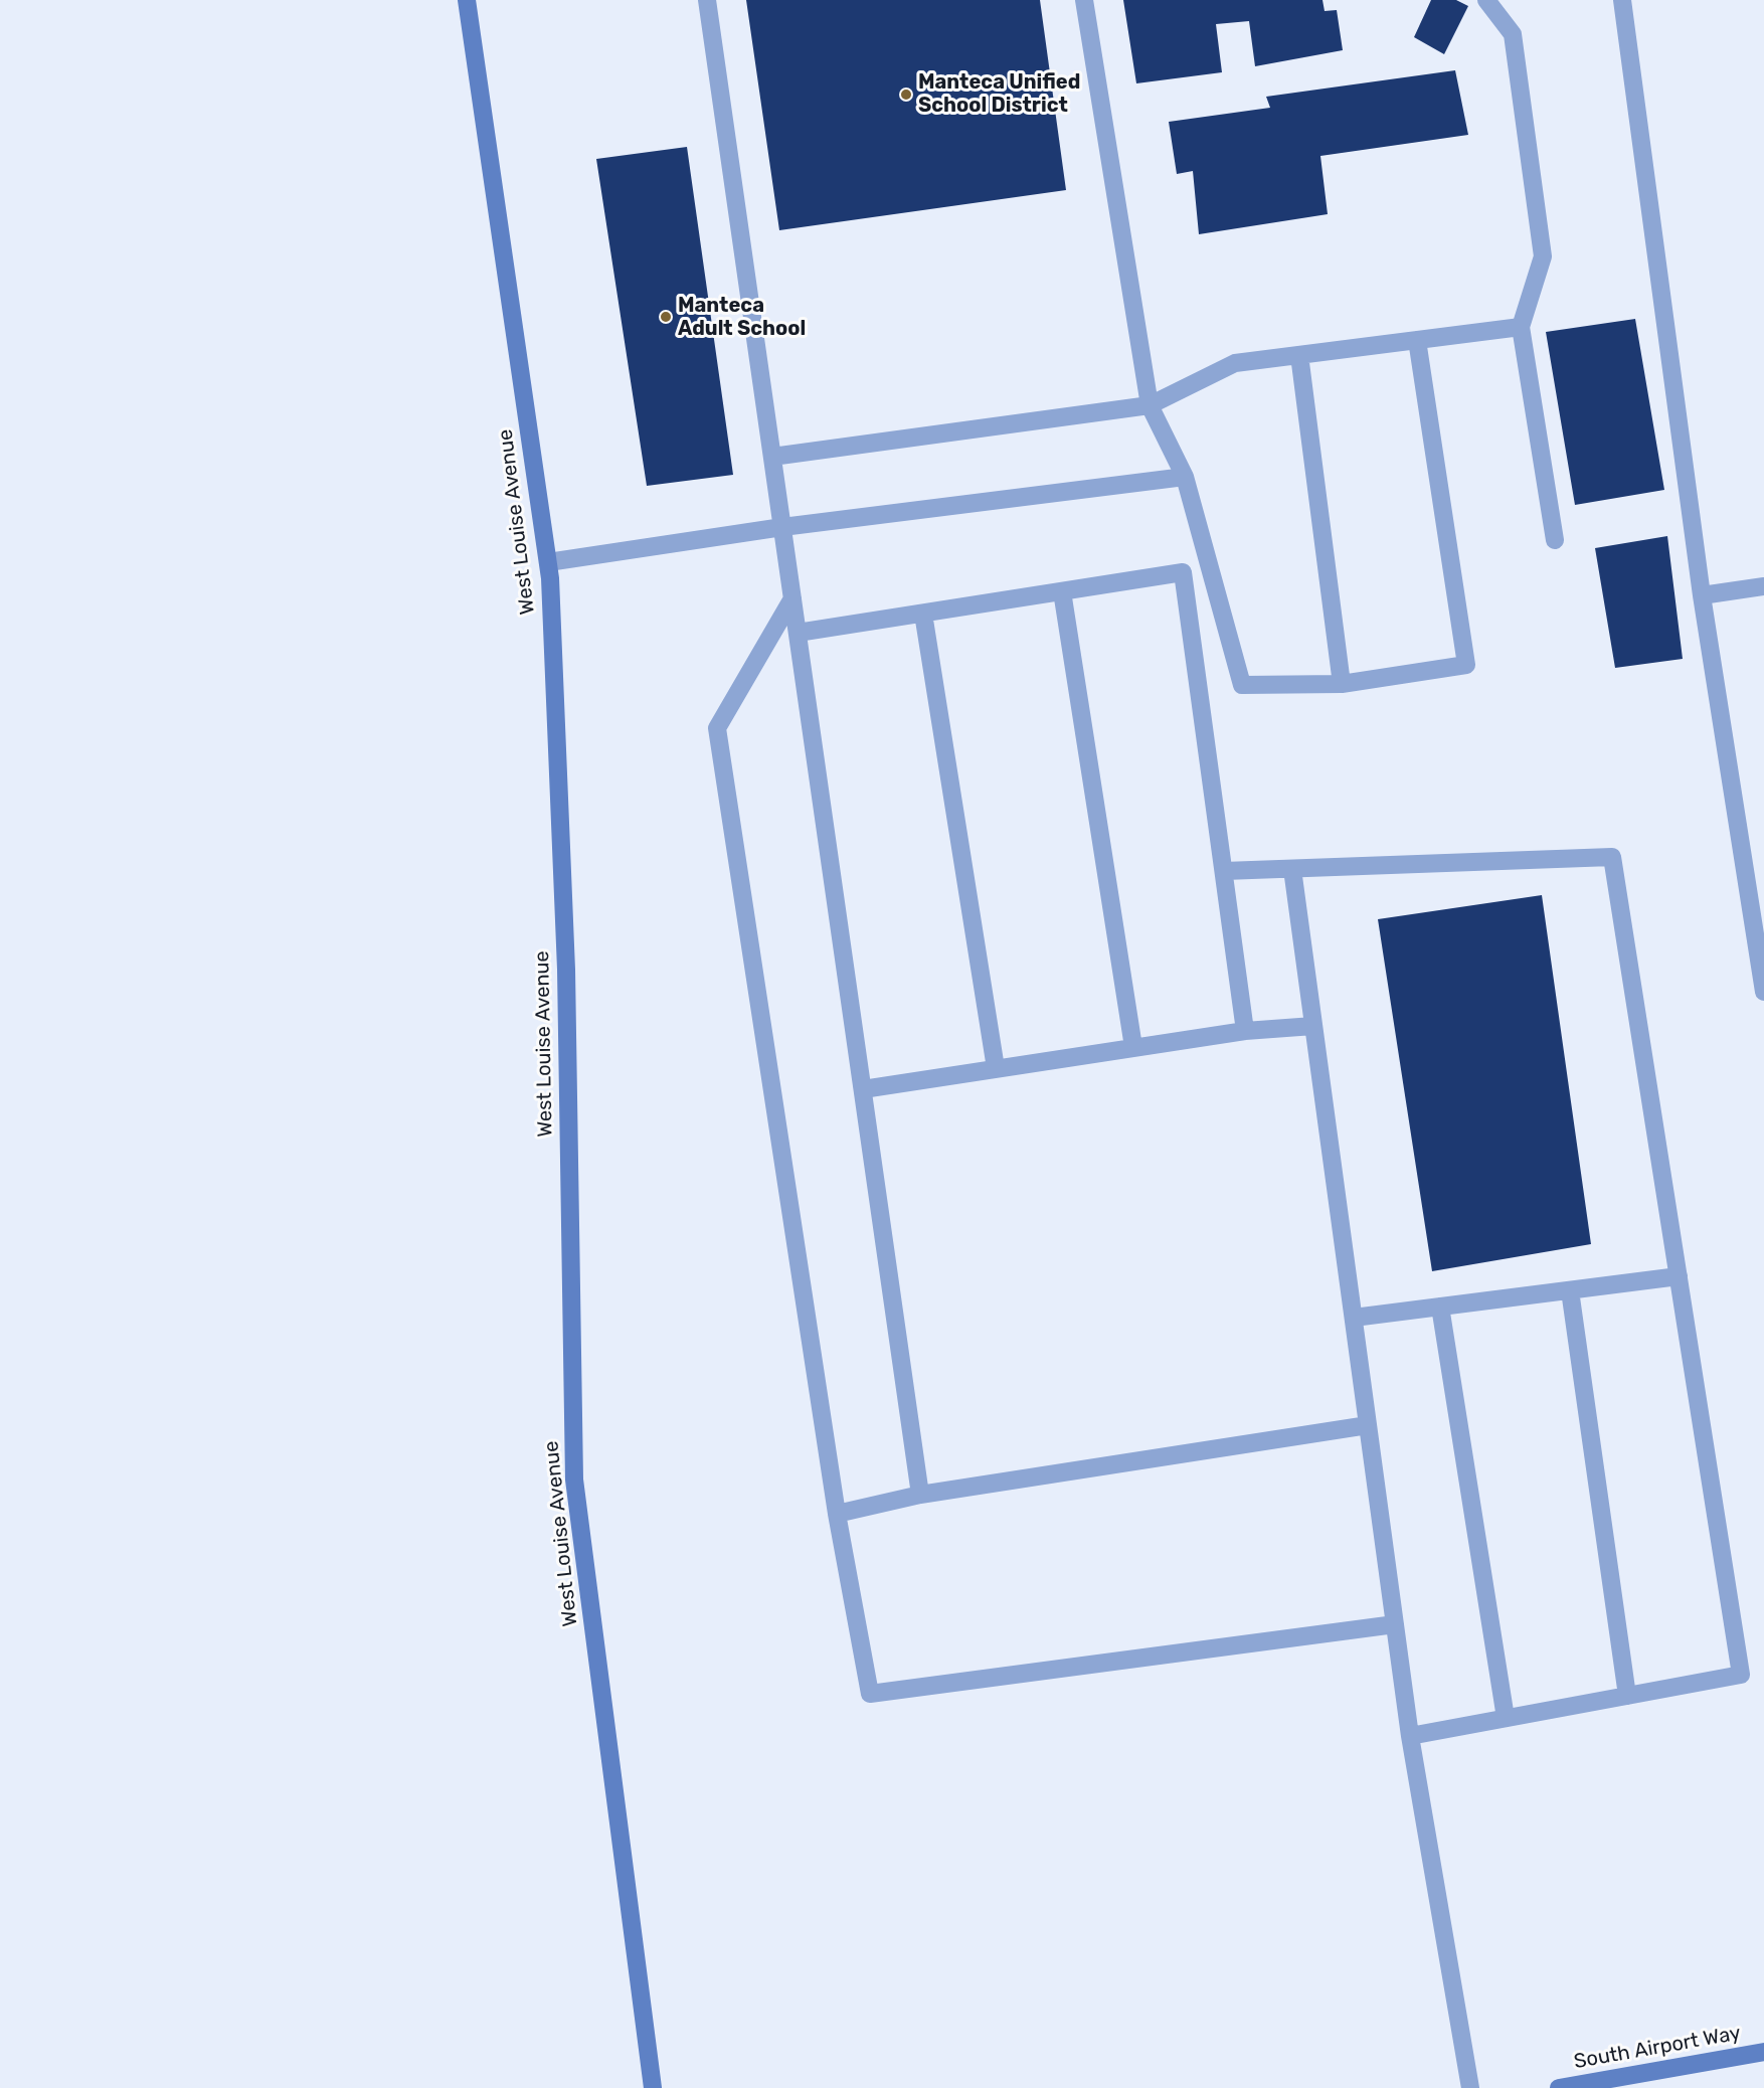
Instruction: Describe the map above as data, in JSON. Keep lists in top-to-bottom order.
{
  "streets": {
    "main road": ["West Louise Avenue", "South Airport Way"]
  },
  "places": ["Manteca Unified School District", "Manteca Adult School"]
}
